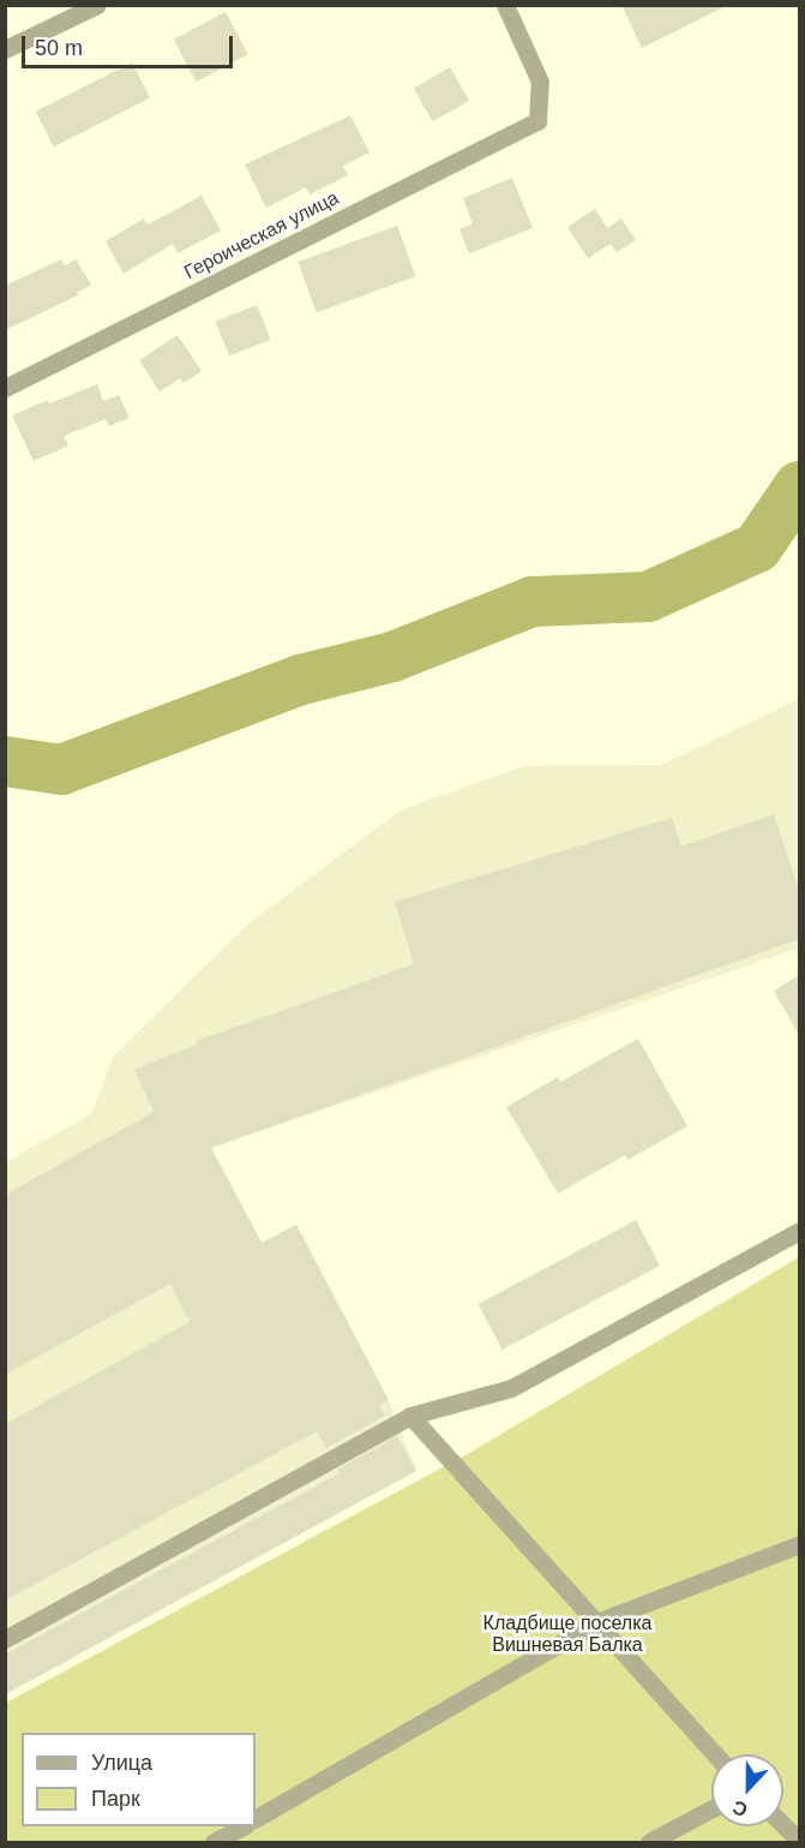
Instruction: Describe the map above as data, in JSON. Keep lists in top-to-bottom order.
{
  "streets": {
    "street": ["Героическая улица"]
  },
  "parks": ["Кладбище поселка Вишневая Балка"],
  "legend": ["Улица", "Парк"],
  "scale_bar": "50 m",
  "north": "bottom"
}
